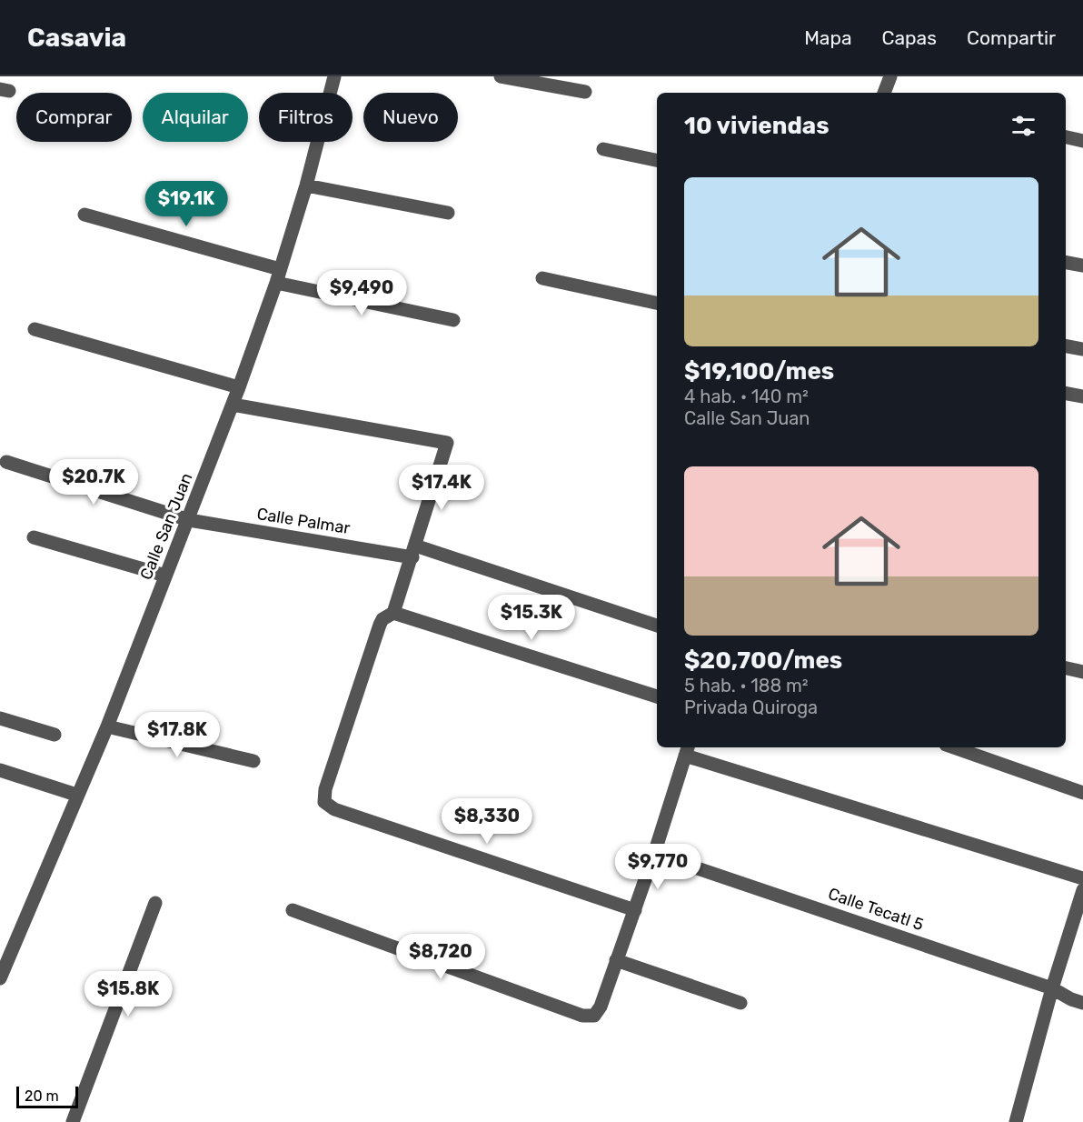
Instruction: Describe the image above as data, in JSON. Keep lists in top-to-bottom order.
{
  "streets": {
    "street": ["Calle Palmar", "Calle San Juan", "Calle Tecatl 5"]
  },
  "crossings": [
    ["Calle Palmar", "Calle San Juan"]
  ],
  "scale_bar": "20 m",
  "page": {
    "header": "Casavia",
    "nav": ["Mapa", "Capas", "Compartir"],
    "chip": [
      "Comprar",
      "Alquilar",
      "Filtros",
      "Nuevo"
    ],
    "heading": "10 viviendas",
    "list": [
      {
        "name": "$19,100/mes",
        "note": "4 hab. · 140 m² · Calle San Juan"
      },
      {
        "name": "$20,700/mes",
        "note": "5 hab. · 188 m² · Privada Quiroga"
      }
    ],
    "price": [
      "$19.1K",
      "$9,490",
      "$20.7K",
      "$17.4K",
      "$15.3K",
      "$17.8K",
      "$8,330",
      "$9,770",
      "$8,720",
      "$15.8K"
    ],
    "scale": "20 m"
  }
}
